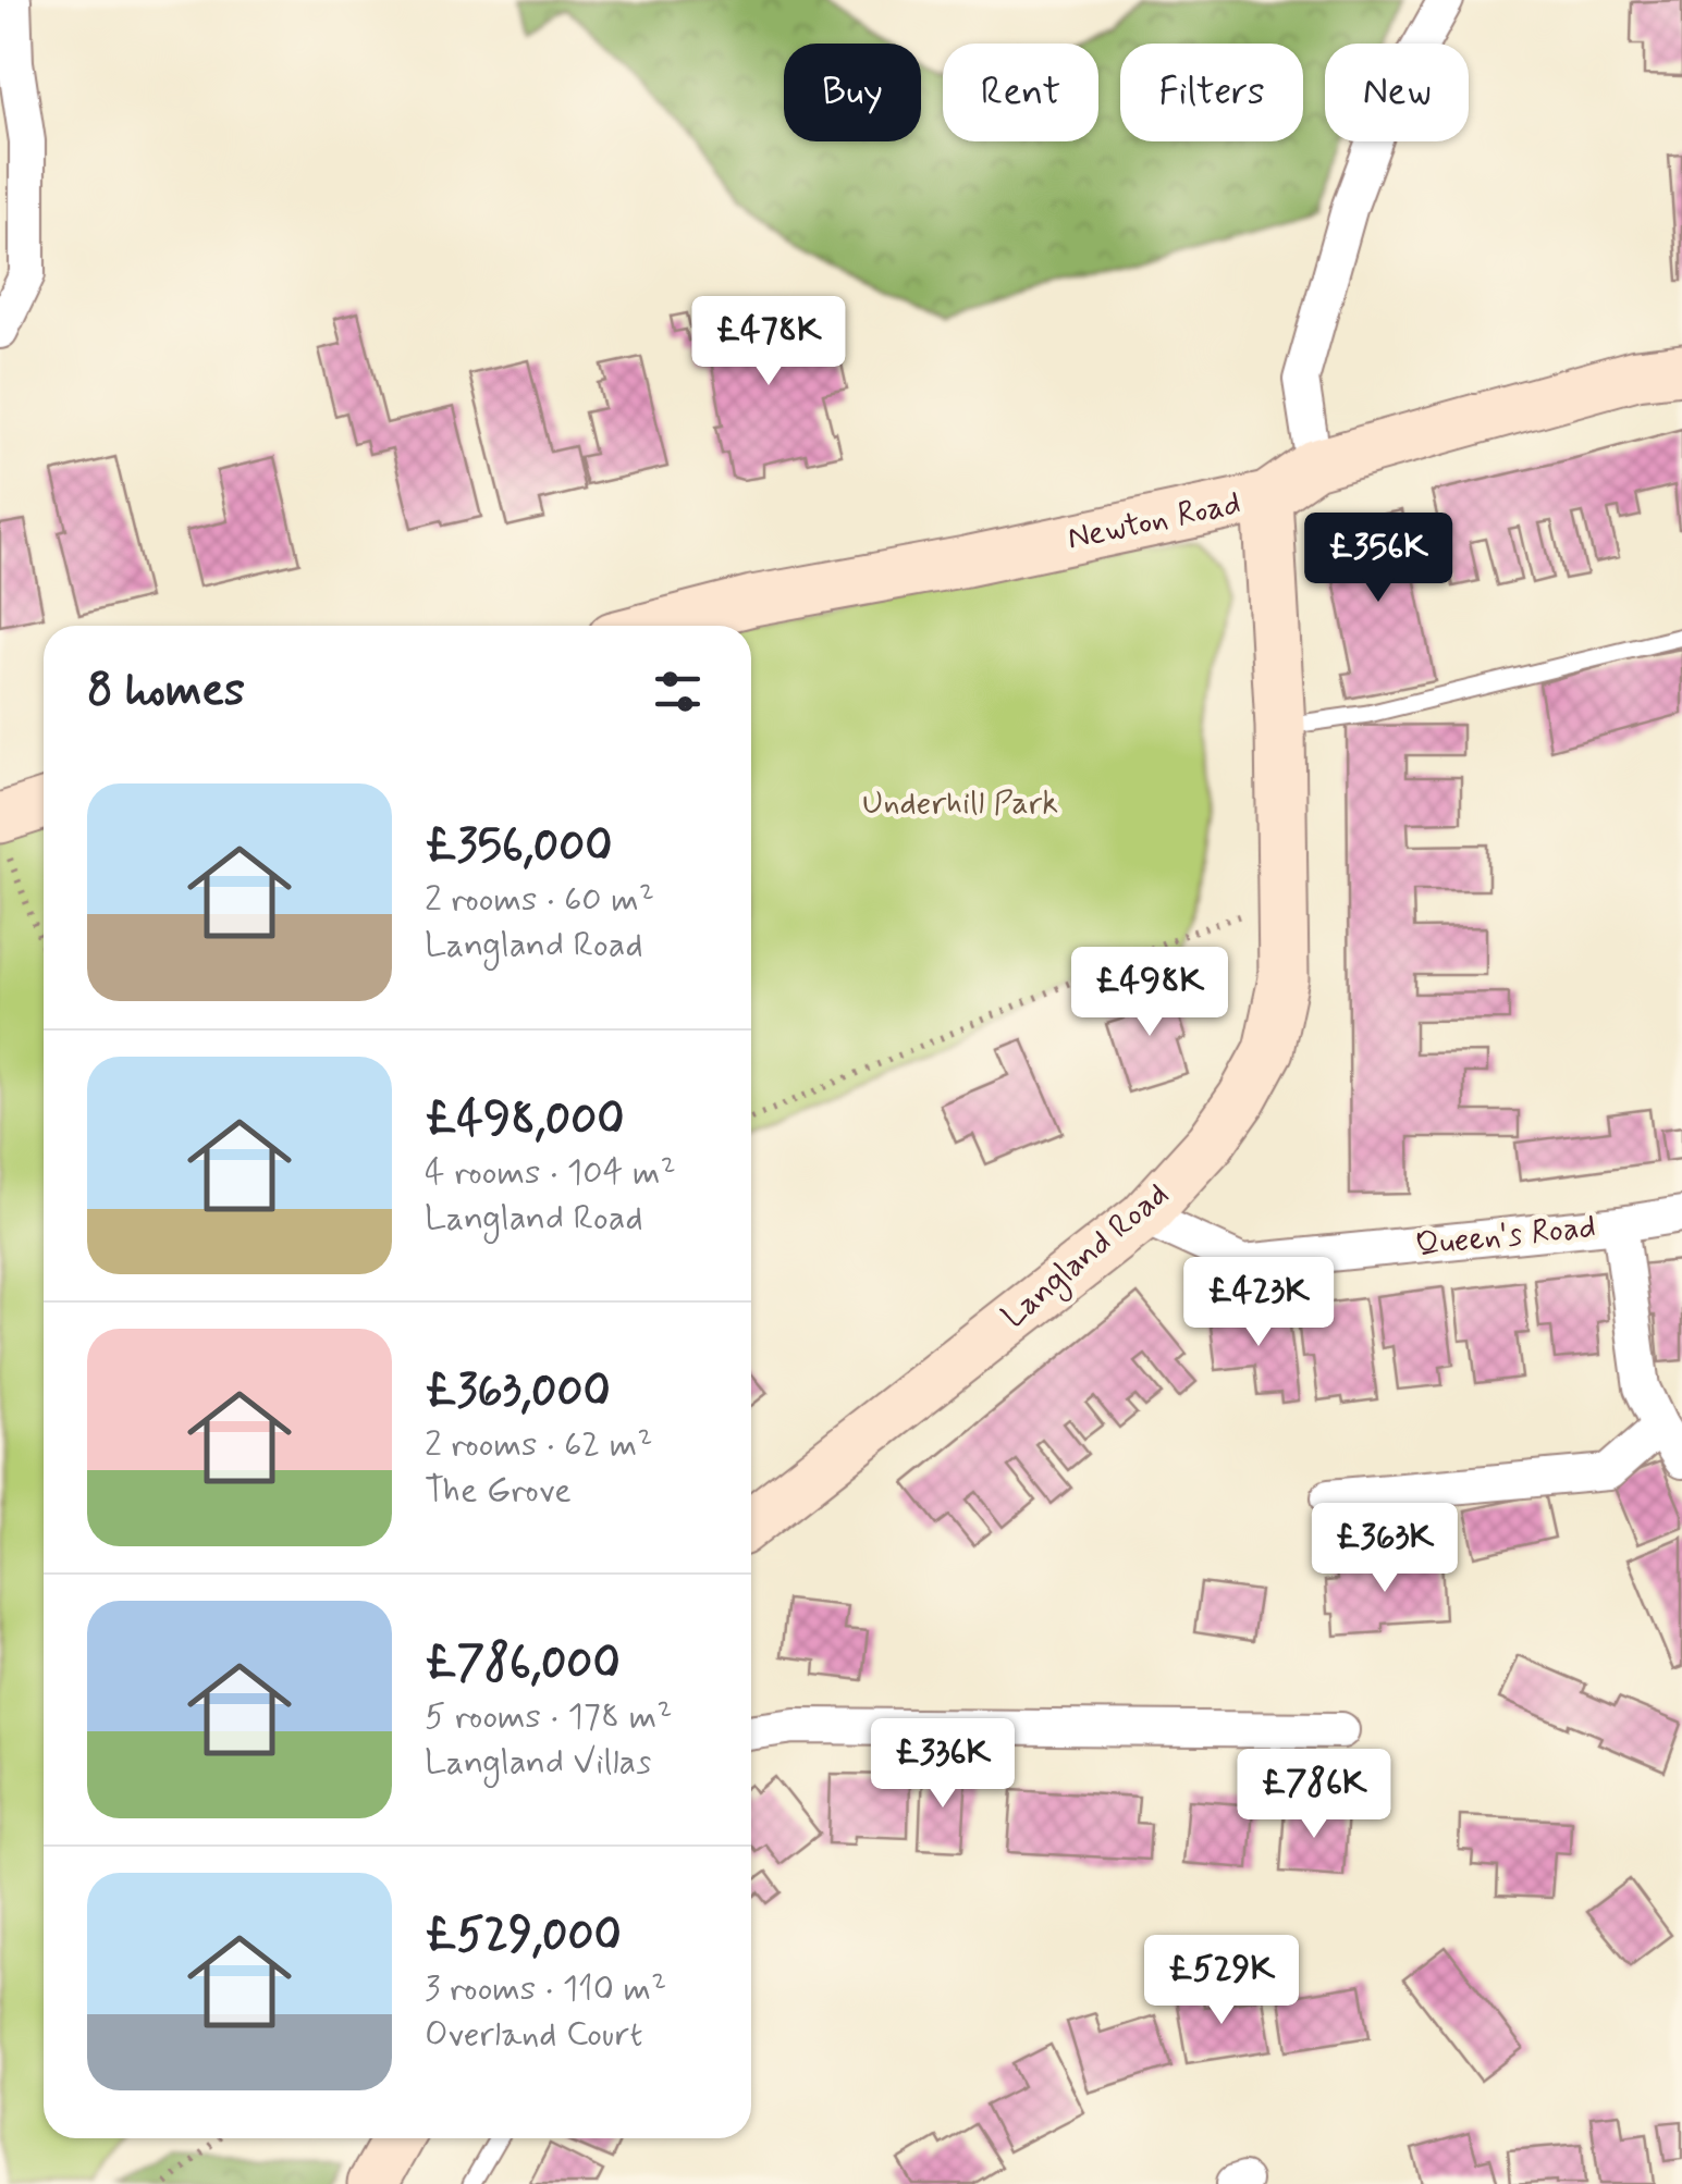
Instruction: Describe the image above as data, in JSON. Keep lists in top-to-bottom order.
{
  "streets": {
    "main road": ["Newton Road", "Langland Road"],
    "street": ["Queen's Road"]
  },
  "crossings": [
    ["Newton Road", "Langland Road"],
    ["Queen's Road", "Langland Road"]
  ],
  "parks": ["Underhill Park"],
  "page": {
    "chip": [
      "Buy",
      "Rent",
      "Filters",
      "New"
    ],
    "price": [
      "£478K",
      "£356K",
      "£498K",
      "£423K",
      "£363K",
      "£336K",
      "£786K",
      "£529K"
    ],
    "heading": "8 homes",
    "list": [
      {
        "name": "£356,000",
        "note": "2 rooms · 60 m² · Langland Road"
      },
      {
        "name": "£498,000",
        "note": "4 rooms · 104 m² · Langland Road"
      },
      {
        "name": "£363,000",
        "note": "2 rooms · 62 m² · The Grove"
      },
      {
        "name": "£786,000",
        "note": "5 rooms · 178 m² · Langland Villas"
      },
      {
        "name": "£529,000",
        "note": "3 rooms · 110 m² · Overland Court"
      }
    ]
  }
}
